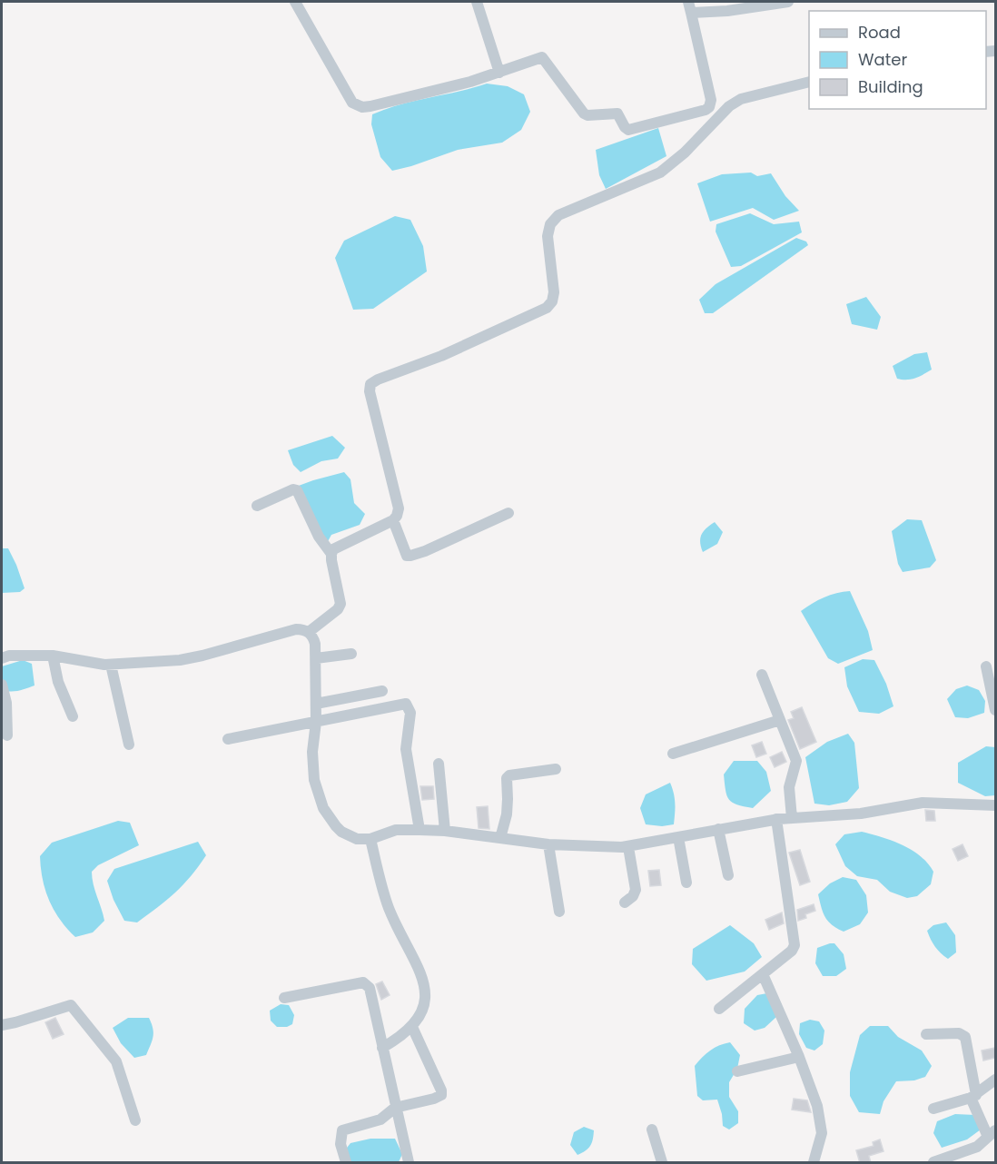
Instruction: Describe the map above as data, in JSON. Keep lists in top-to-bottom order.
{
  "legend": ["Road", "Water", "Building"]
}
